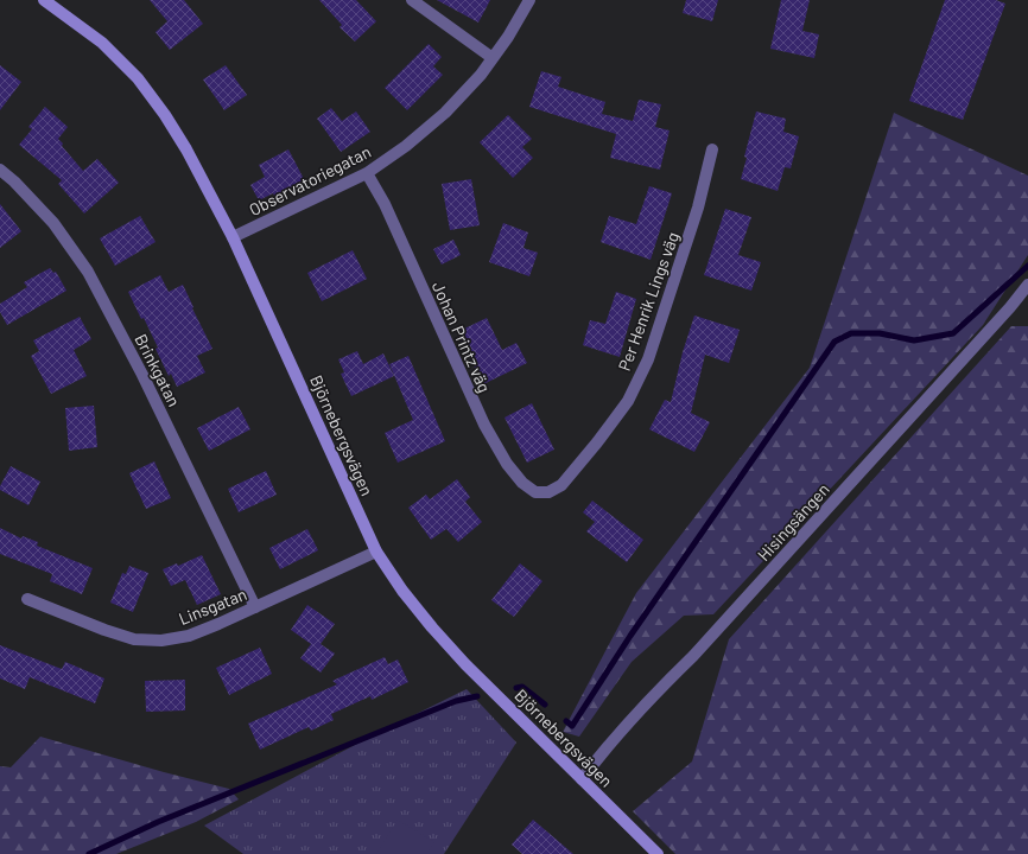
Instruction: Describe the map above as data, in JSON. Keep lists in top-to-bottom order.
{
  "streets": {
    "street": [
      "Observatoriegatan",
      "Per Henrik Lings väg",
      "Johan Printz väg",
      "Brinkgatan",
      "Björnebergsvägen",
      "Hisingsängen",
      "Linsgatan"
    ]
  },
  "crossings": [
    ["Observatoriegatan", "Johan Printz väg"],
    ["Observatoriegatan", "Björnebergsvägen"],
    ["Per Henrik Lings väg", "Johan Printz väg"],
    ["Brinkgatan", "Linsgatan"],
    ["Björnebergsvägen", "Hisingsängen"],
    ["Björnebergsvägen", "Linsgatan"]
  ]
}
